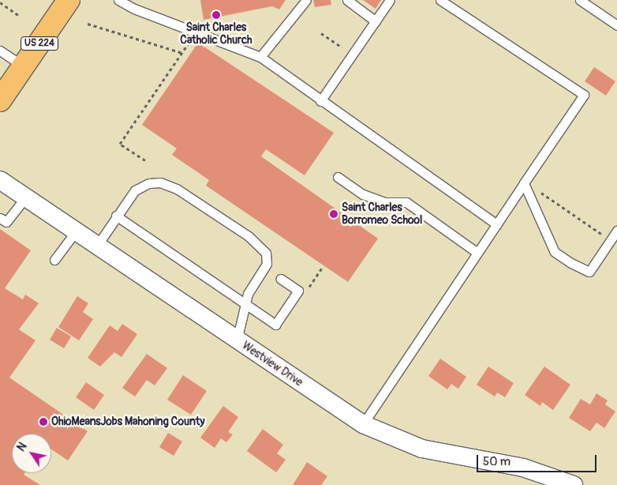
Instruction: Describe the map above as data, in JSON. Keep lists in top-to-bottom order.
{
  "streets": {
    "main road": ["US 224"],
    "street": ["Westview Drive"]
  },
  "places": ["Saint Charles Catholic Church", "Saint Charles Borromeo School", "OhioMeansJobs Mahoning County"],
  "scale_bar": "50 m",
  "north": "top left"
}
